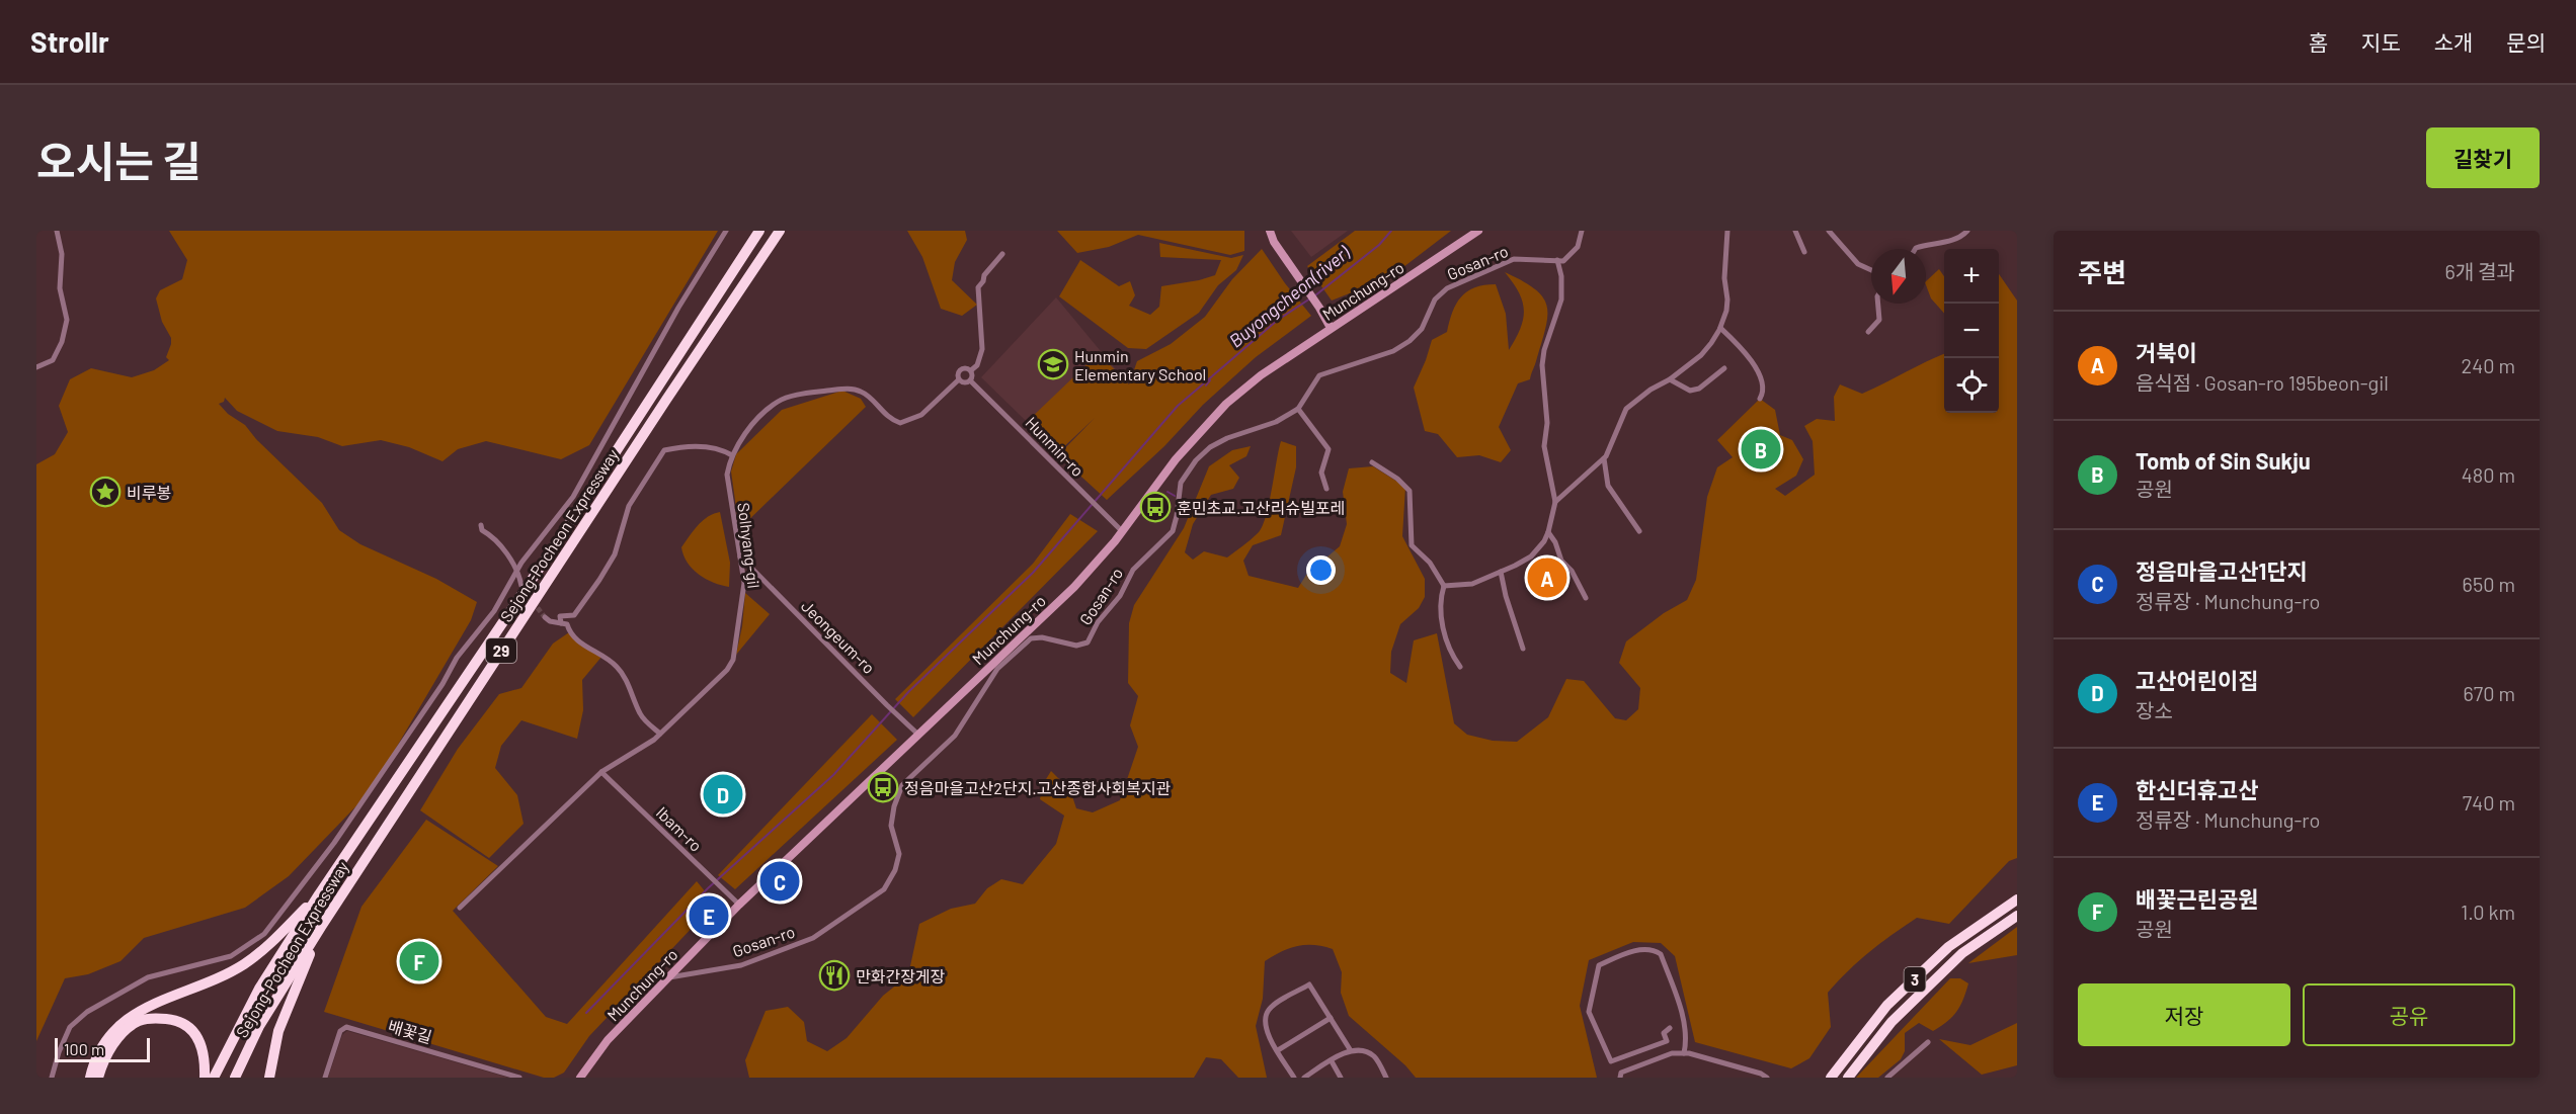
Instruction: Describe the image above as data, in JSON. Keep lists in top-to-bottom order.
{
  "streets": {
    "highway": ["Sejong-Pocheon Expressway", "29", "3"],
    "street": [
      "Gosan-ro",
      "Munchung-ro",
      "Hunmin-ro",
      "Solhyang-gil",
      "Jeongeum-ro",
      "Ibam-ro",
      "배꽃길"
    ]
  },
  "crossings": [
    ["Gosan-ro", "Munchung-ro"],
    ["Munchung-ro", "Hunmin-ro"],
    ["Munchung-ro", "Jeongeum-ro"],
    ["Munchung-ro", "Ibam-ro"],
    ["Hunmin-ro", "Solhyang-gil"],
    ["Solhyang-gil", "Jeongeum-ro"],
    ["Solhyang-gil", "Ibam-ro"]
  ],
  "water": ["Buyongcheon(river)"],
  "places": {
    "school or university": ["Hunmin Elementary School"],
    "place": ["비루봉"],
    "bus stop": ["훈민초교.고산리슈빌포레", "정음마을고산2단지.고산종합사회복지관"],
    "restaurant": ["만화간장게장"]
  },
  "scale_bar": "100 m",
  "north": "bottom",
  "page": {
    "header": "Strollr",
    "nav": [
      "홈",
      "지도",
      "소개",
      "문의"
    ],
    "title": "오시는 길",
    "buttons": [
      "길찾기",
      ["저장", "공유"]
    ],
    "heading": ["주변", "6개 결과"],
    "map_buttons": ["+", "−"],
    "list": [
      {
        "mark": "A",
        "name": "거북이",
        "note": "음식점 · Gosan-ro 195beon-gil",
        "value": "240 m"
      },
      {
        "mark": "B",
        "name": "Tomb of Sin Sukju",
        "note": "공원",
        "value": "480 m"
      },
      {
        "mark": "C",
        "name": "정음마을고산1단지",
        "note": "정류장 · Munchung-ro",
        "value": "650 m"
      },
      {
        "mark": "D",
        "name": "고산어린이집",
        "note": "장소",
        "value": "670 m"
      },
      {
        "mark": "E",
        "name": "한신더휴고산",
        "note": "정류장 · Munchung-ro",
        "value": "740 m"
      },
      {
        "mark": "F",
        "name": "배꽃근린공원",
        "note": "공원",
        "value": "1.0 km"
      }
    ],
    "pins": [
      "B",
      "A",
      "D",
      "C",
      "E",
      "F"
    ],
    "scale": "100 m"
  }
}
